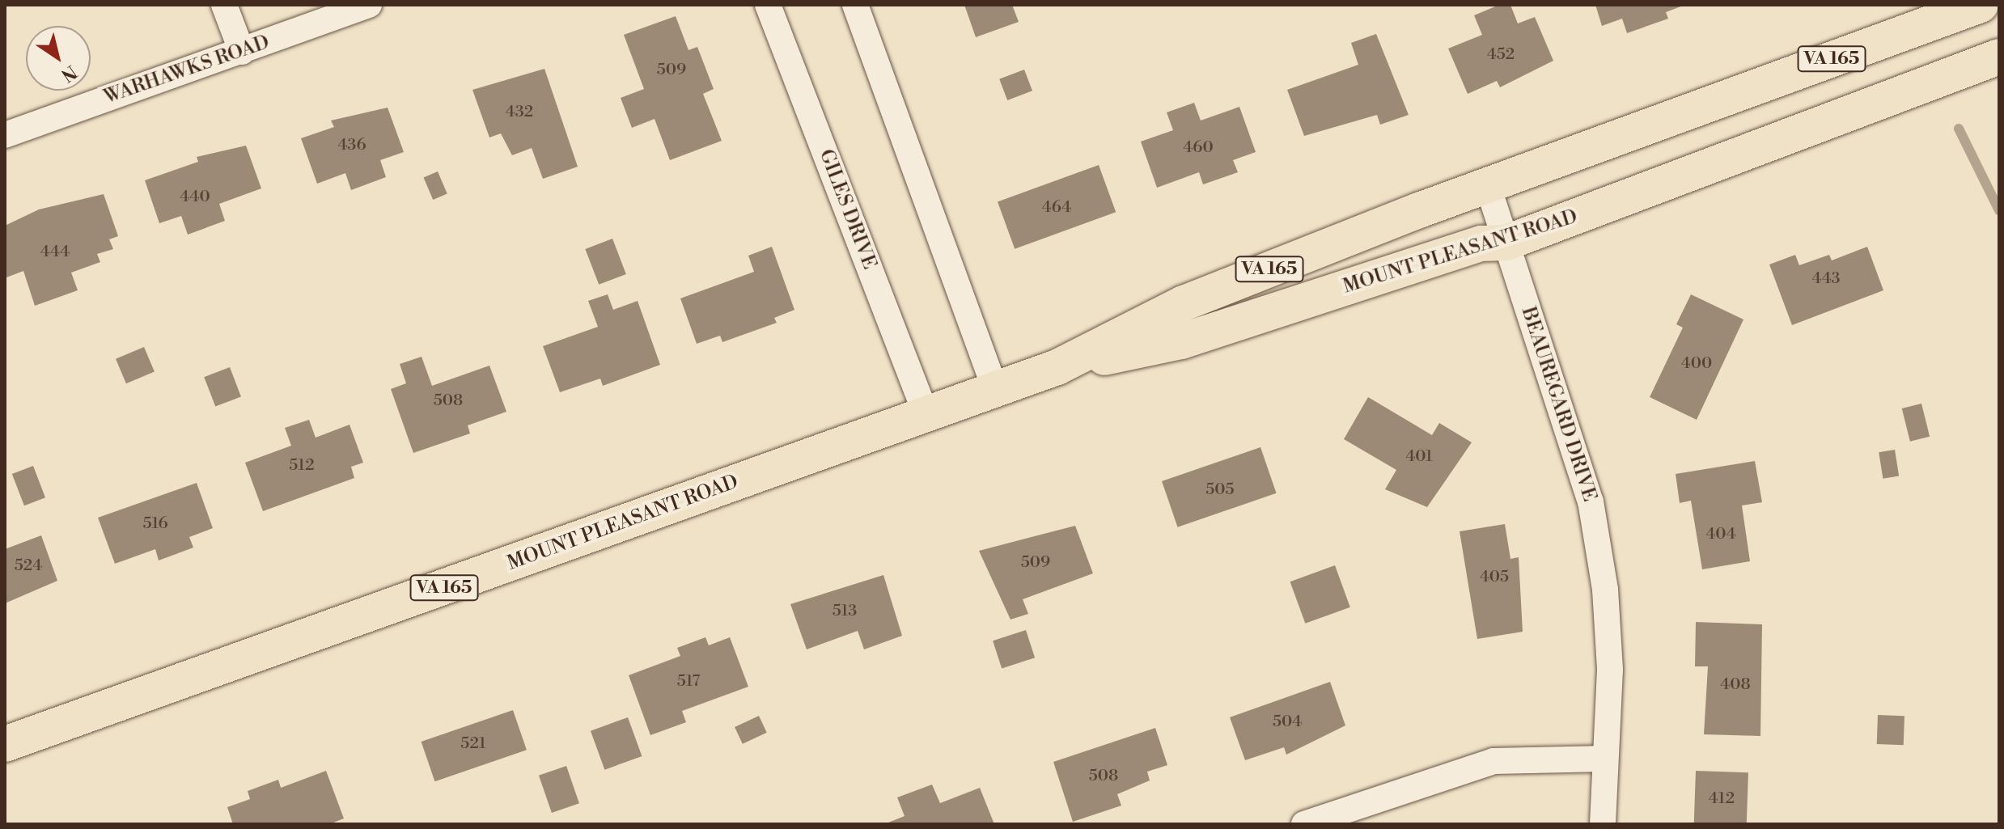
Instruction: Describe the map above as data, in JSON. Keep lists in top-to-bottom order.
{
  "streets": {
    "highway": ["VA 165", "MOUNT PLEASANT ROAD"],
    "street": ["WARHAWKS ROAD", "GILES DRIVE", "BEAUREGARD DRIVE"]
  },
  "crossings": [
    ["GILES DRIVE", "MOUNT PLEASANT ROAD"],
    ["MOUNT PLEASANT ROAD", "BEAUREGARD DRIVE"]
  ],
  "house_numbers": [
    "452",
    "509",
    "432",
    "436",
    "460",
    "440",
    "464",
    "444",
    "443",
    "400",
    "508",
    "401",
    "512",
    "505",
    "516",
    "404",
    "509",
    "524",
    "405",
    "513",
    "517",
    "408",
    "504",
    "521",
    "508",
    "412"
  ],
  "north": "bottom right"
}
